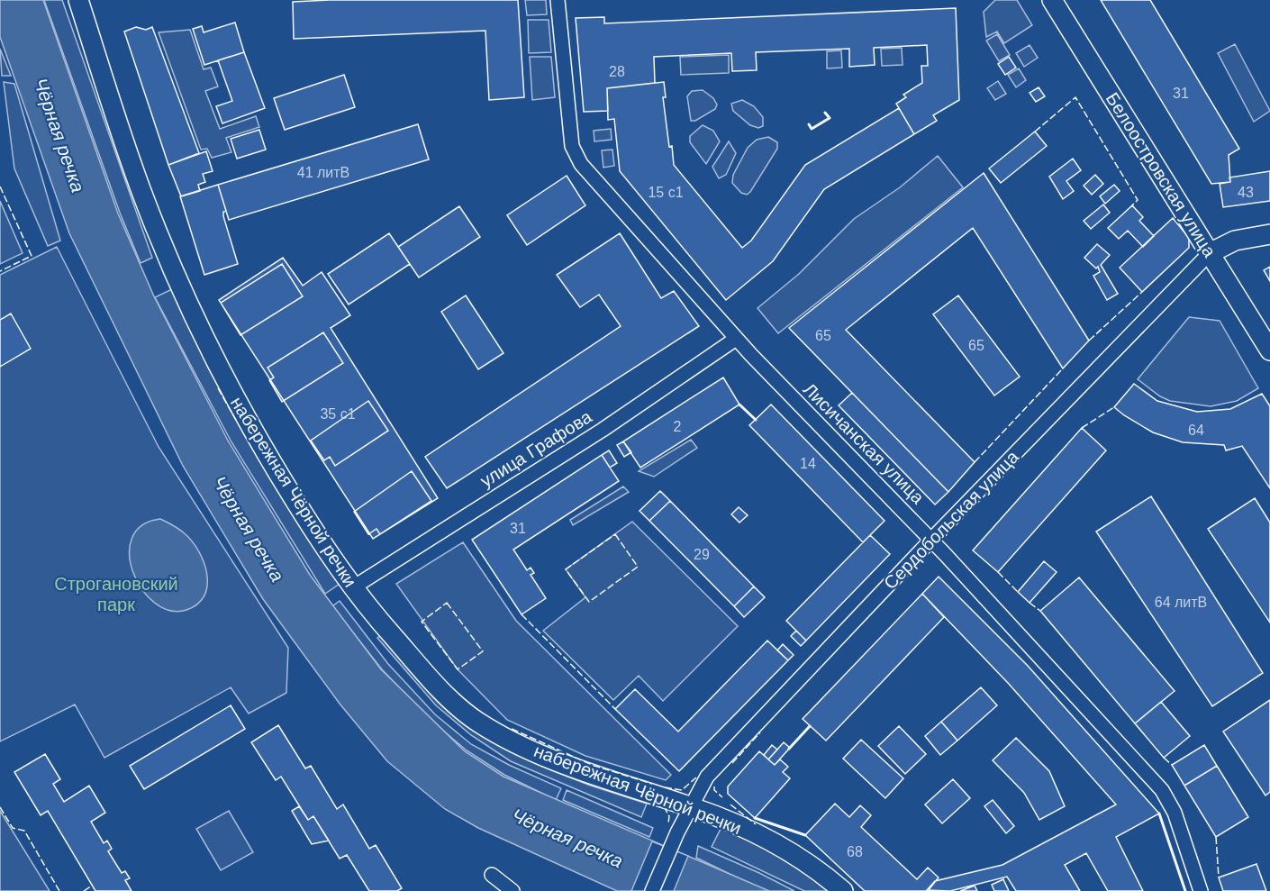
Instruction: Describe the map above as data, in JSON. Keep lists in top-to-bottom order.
{
  "streets": {
    "street": [
      "Белоостровская улица",
      "Лисичанская улица",
      "улица Графова",
      "набережная Чёрной речки",
      "Сердобольская улица"
    ]
  },
  "crossings": [
    ["Белоостровская улица", "Сердобольская улица"],
    ["Лисичанская улица", "улица Графова"],
    ["Лисичанская улица", "Сердобольская улица"],
    ["улица Графова", "набережная Чёрной речки"],
    ["набережная Чёрной речки", "Сердобольская улица"]
  ],
  "water": ["Чёрная речка"],
  "parks": ["Строгановский парк"],
  "house_numbers": [
    "28",
    "31",
    "41 литВ",
    "15 с1",
    "43",
    "65",
    "65",
    "35 с1",
    "2",
    "64",
    "14",
    "31",
    "29",
    "64 литВ",
    "68"
  ]
}
